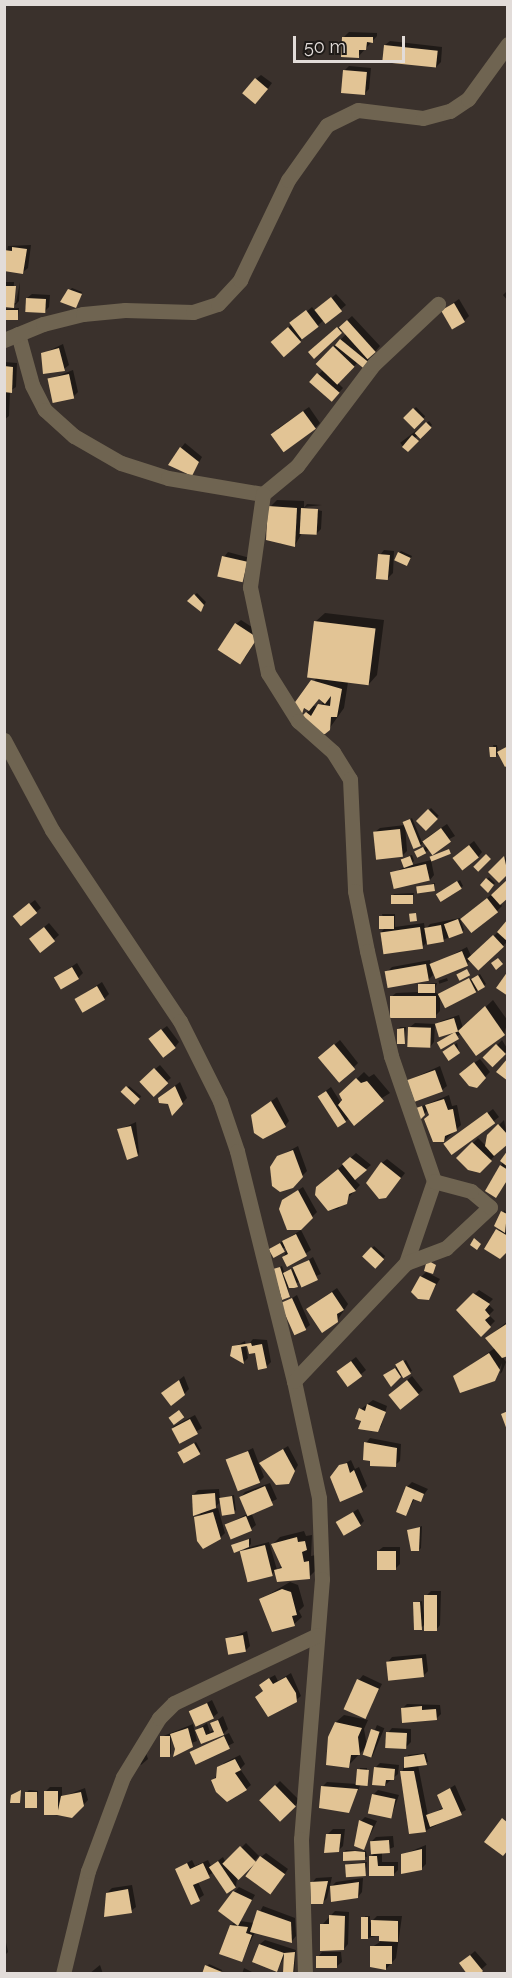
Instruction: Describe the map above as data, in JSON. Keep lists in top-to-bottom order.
{
  "scale_bar": "50 m"
}
